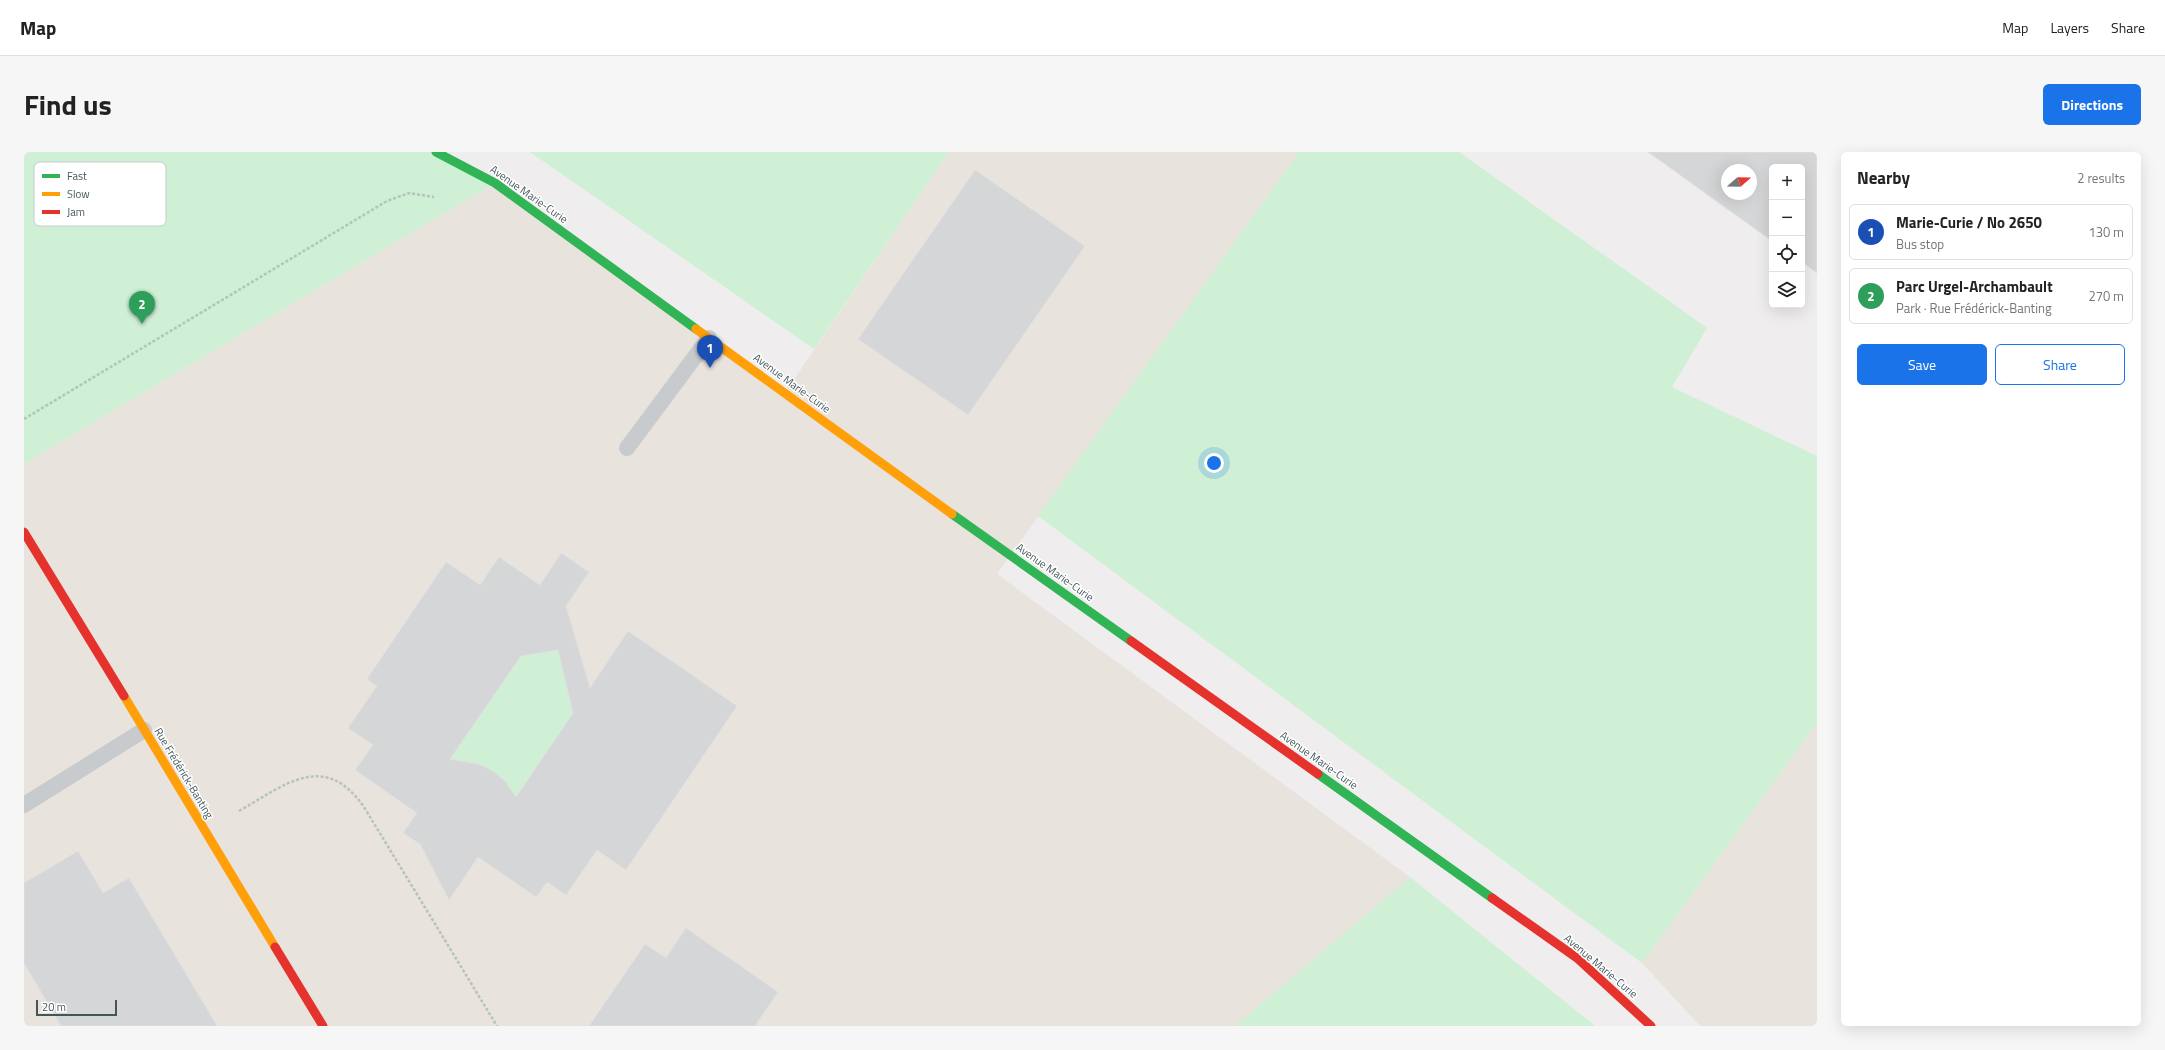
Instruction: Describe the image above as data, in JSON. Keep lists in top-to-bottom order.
{
  "streets": {
    "street": ["Avenue Marie-Curie", "Rue Frédérick-Banting"]
  },
  "legend": ["Fast", "Slow", "Jam"],
  "scale_bar": "20 m",
  "north": "right",
  "page": {
    "header": "Map",
    "nav": ["Map", "Layers", "Share"],
    "title": "Find us",
    "buttons": [
      "Directions",
      ["Save", "Share"]
    ],
    "heading": ["Nearby", "2 results"],
    "map_buttons": ["+", "−"],
    "list": [
      {
        "mark": "1",
        "name": "Marie-Curie / No 2650",
        "note": "Bus stop",
        "value": "130 m"
      },
      {
        "mark": "2",
        "name": "Parc Urgel-Archambault",
        "note": "Park · Rue Frédérick-Banting",
        "value": "270 m"
      }
    ],
    "pins": ["2", "1"],
    "scale": "20 m"
  }
}
